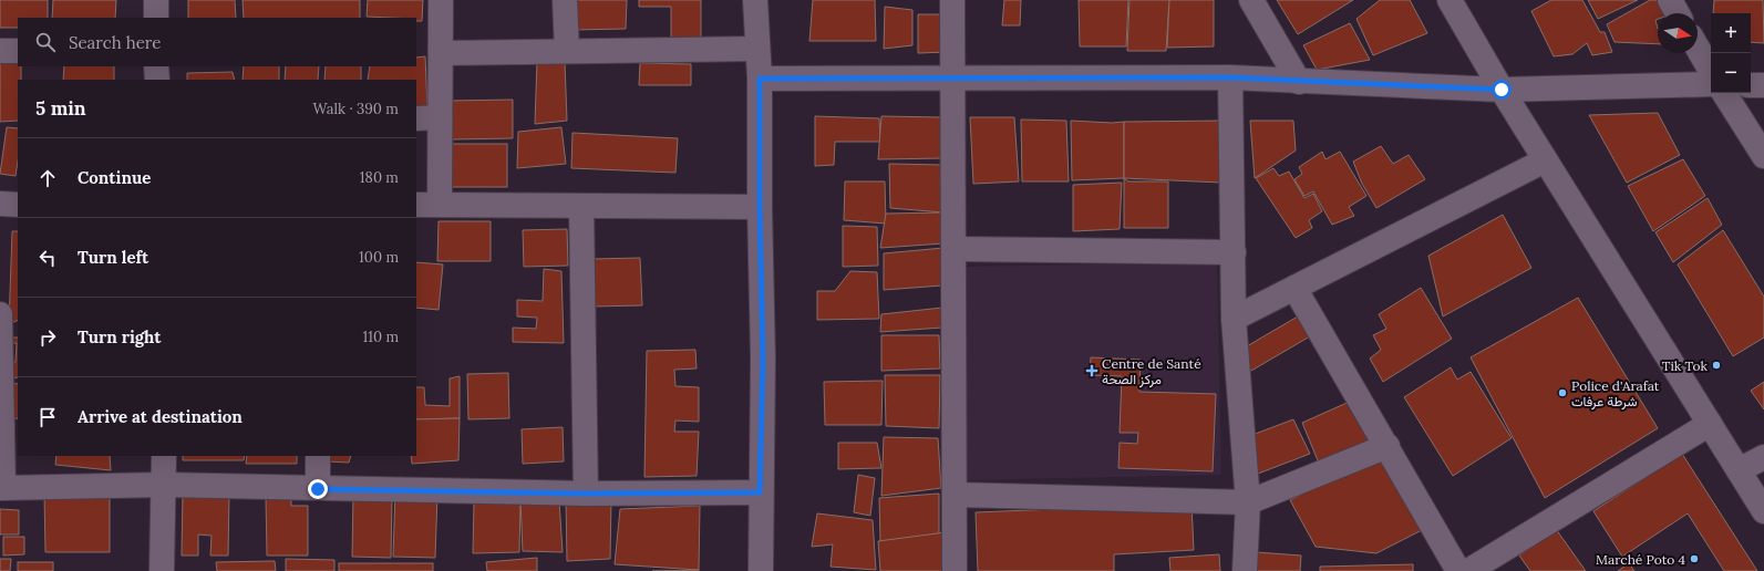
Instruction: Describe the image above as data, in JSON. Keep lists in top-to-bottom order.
{
  "places": {
    "other": ["Tik Tok", "Police d'Arafat شرطة عرفات", "Marché Poto 4"],
    "health": ["Centre de Santé مركز الصحة"]
  },
  "north": "right",
  "page": {
    "map_buttons": ["+", "−"],
    "search": "Search here",
    "heading": ["5 min", "Walk · 390 m"],
    "list": [
      ["Continue", "180 m"],
      ["Turn left", "100 m"],
      ["Turn right", "110 m"],
      "Arrive at destination"
    ]
  }
}
